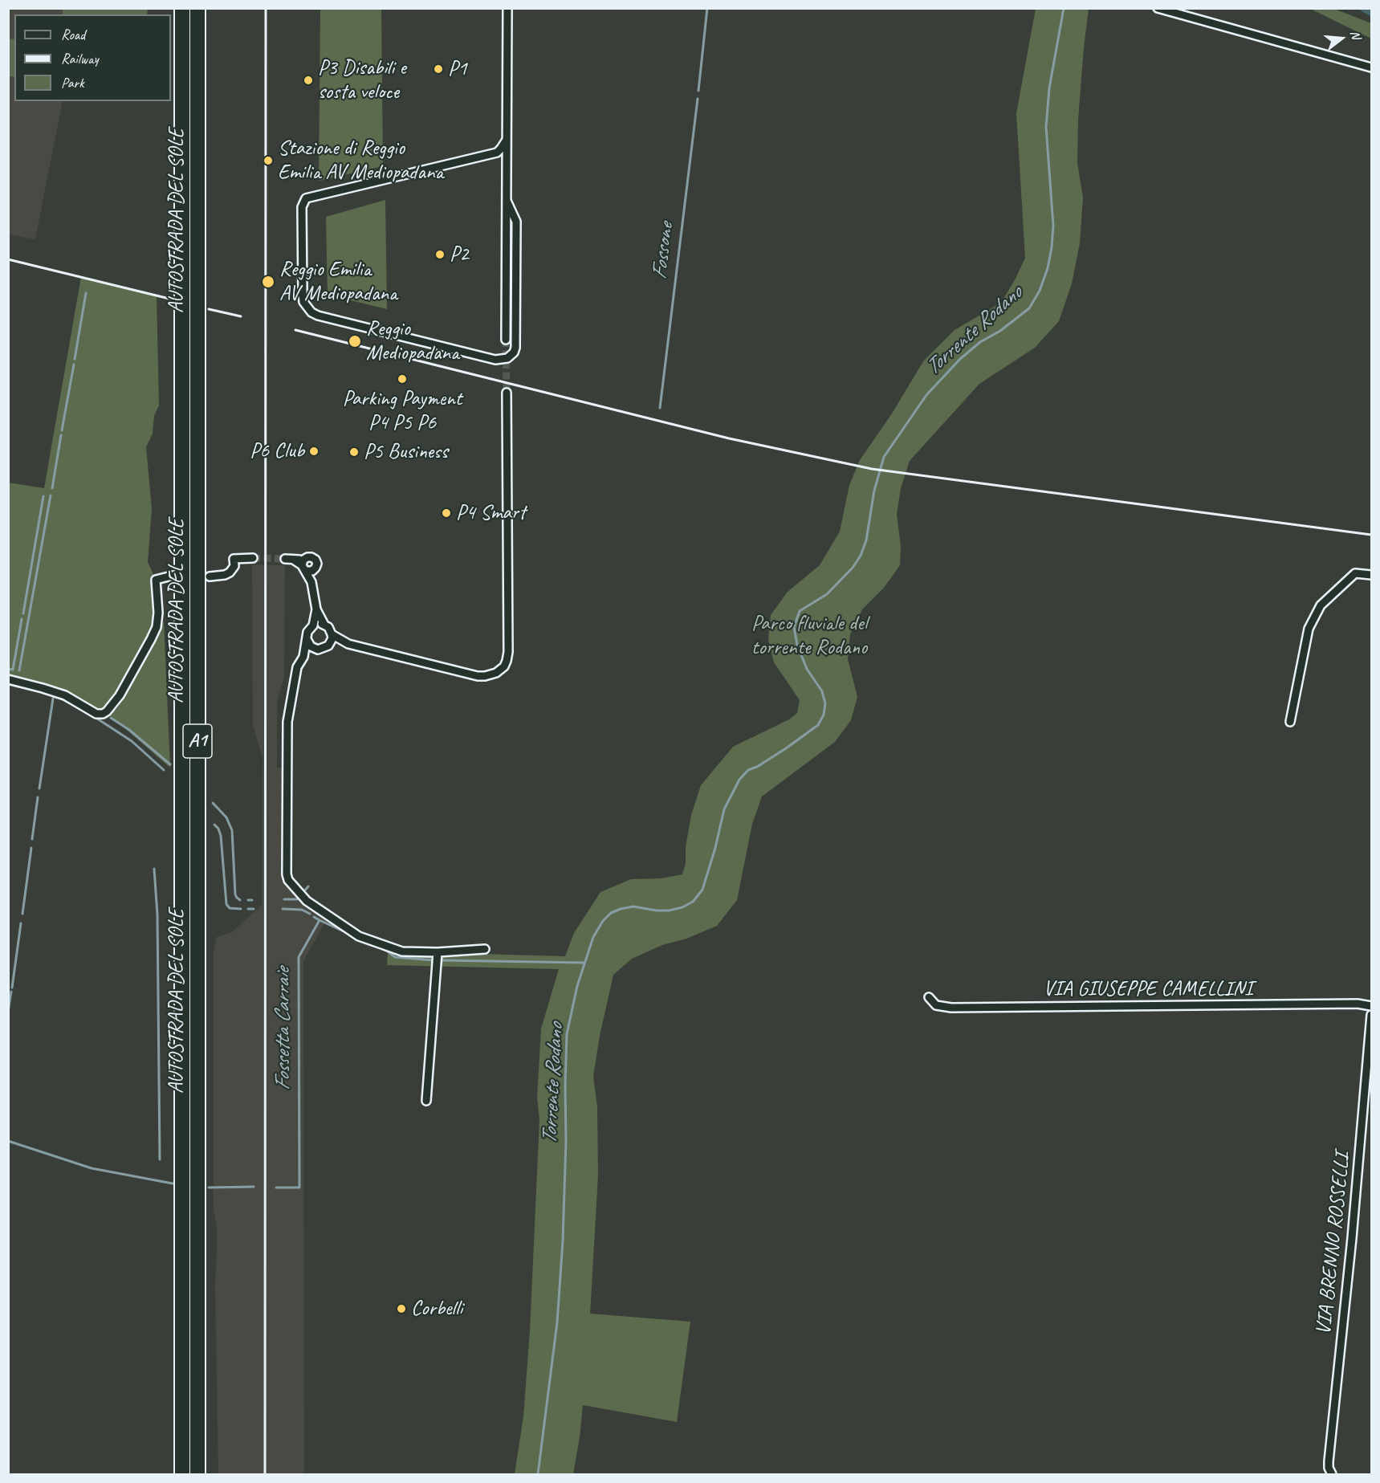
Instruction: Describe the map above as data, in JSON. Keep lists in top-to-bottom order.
{
  "streets": {
    "highway": ["AUTOSTRADA DEL SOLE", "A1"],
    "street": ["VIA GIUSEPPE CAMELLINI", "VIA BRENNO ROSSELLI"]
  },
  "water": ["Fossone", "Torrente Rodano", "Fossetta Carraie"],
  "parks": ["Parco fluviale del torrente Rodano"],
  "places": [
    "P1",
    "P3 Disabili e sosta veloce",
    "Stazione di Reggio Emilia AV Mediopadana",
    "P2",
    "Reggio Emilia AV Mediopadana",
    "Reggio Mediopadana",
    "Parking Payment P4 P5 P6",
    "P6 Club",
    "P5 Business",
    "P4 Smart",
    "Corbelli"
  ],
  "legend": ["Road", "Railway", "Park"],
  "north": "right"
}
